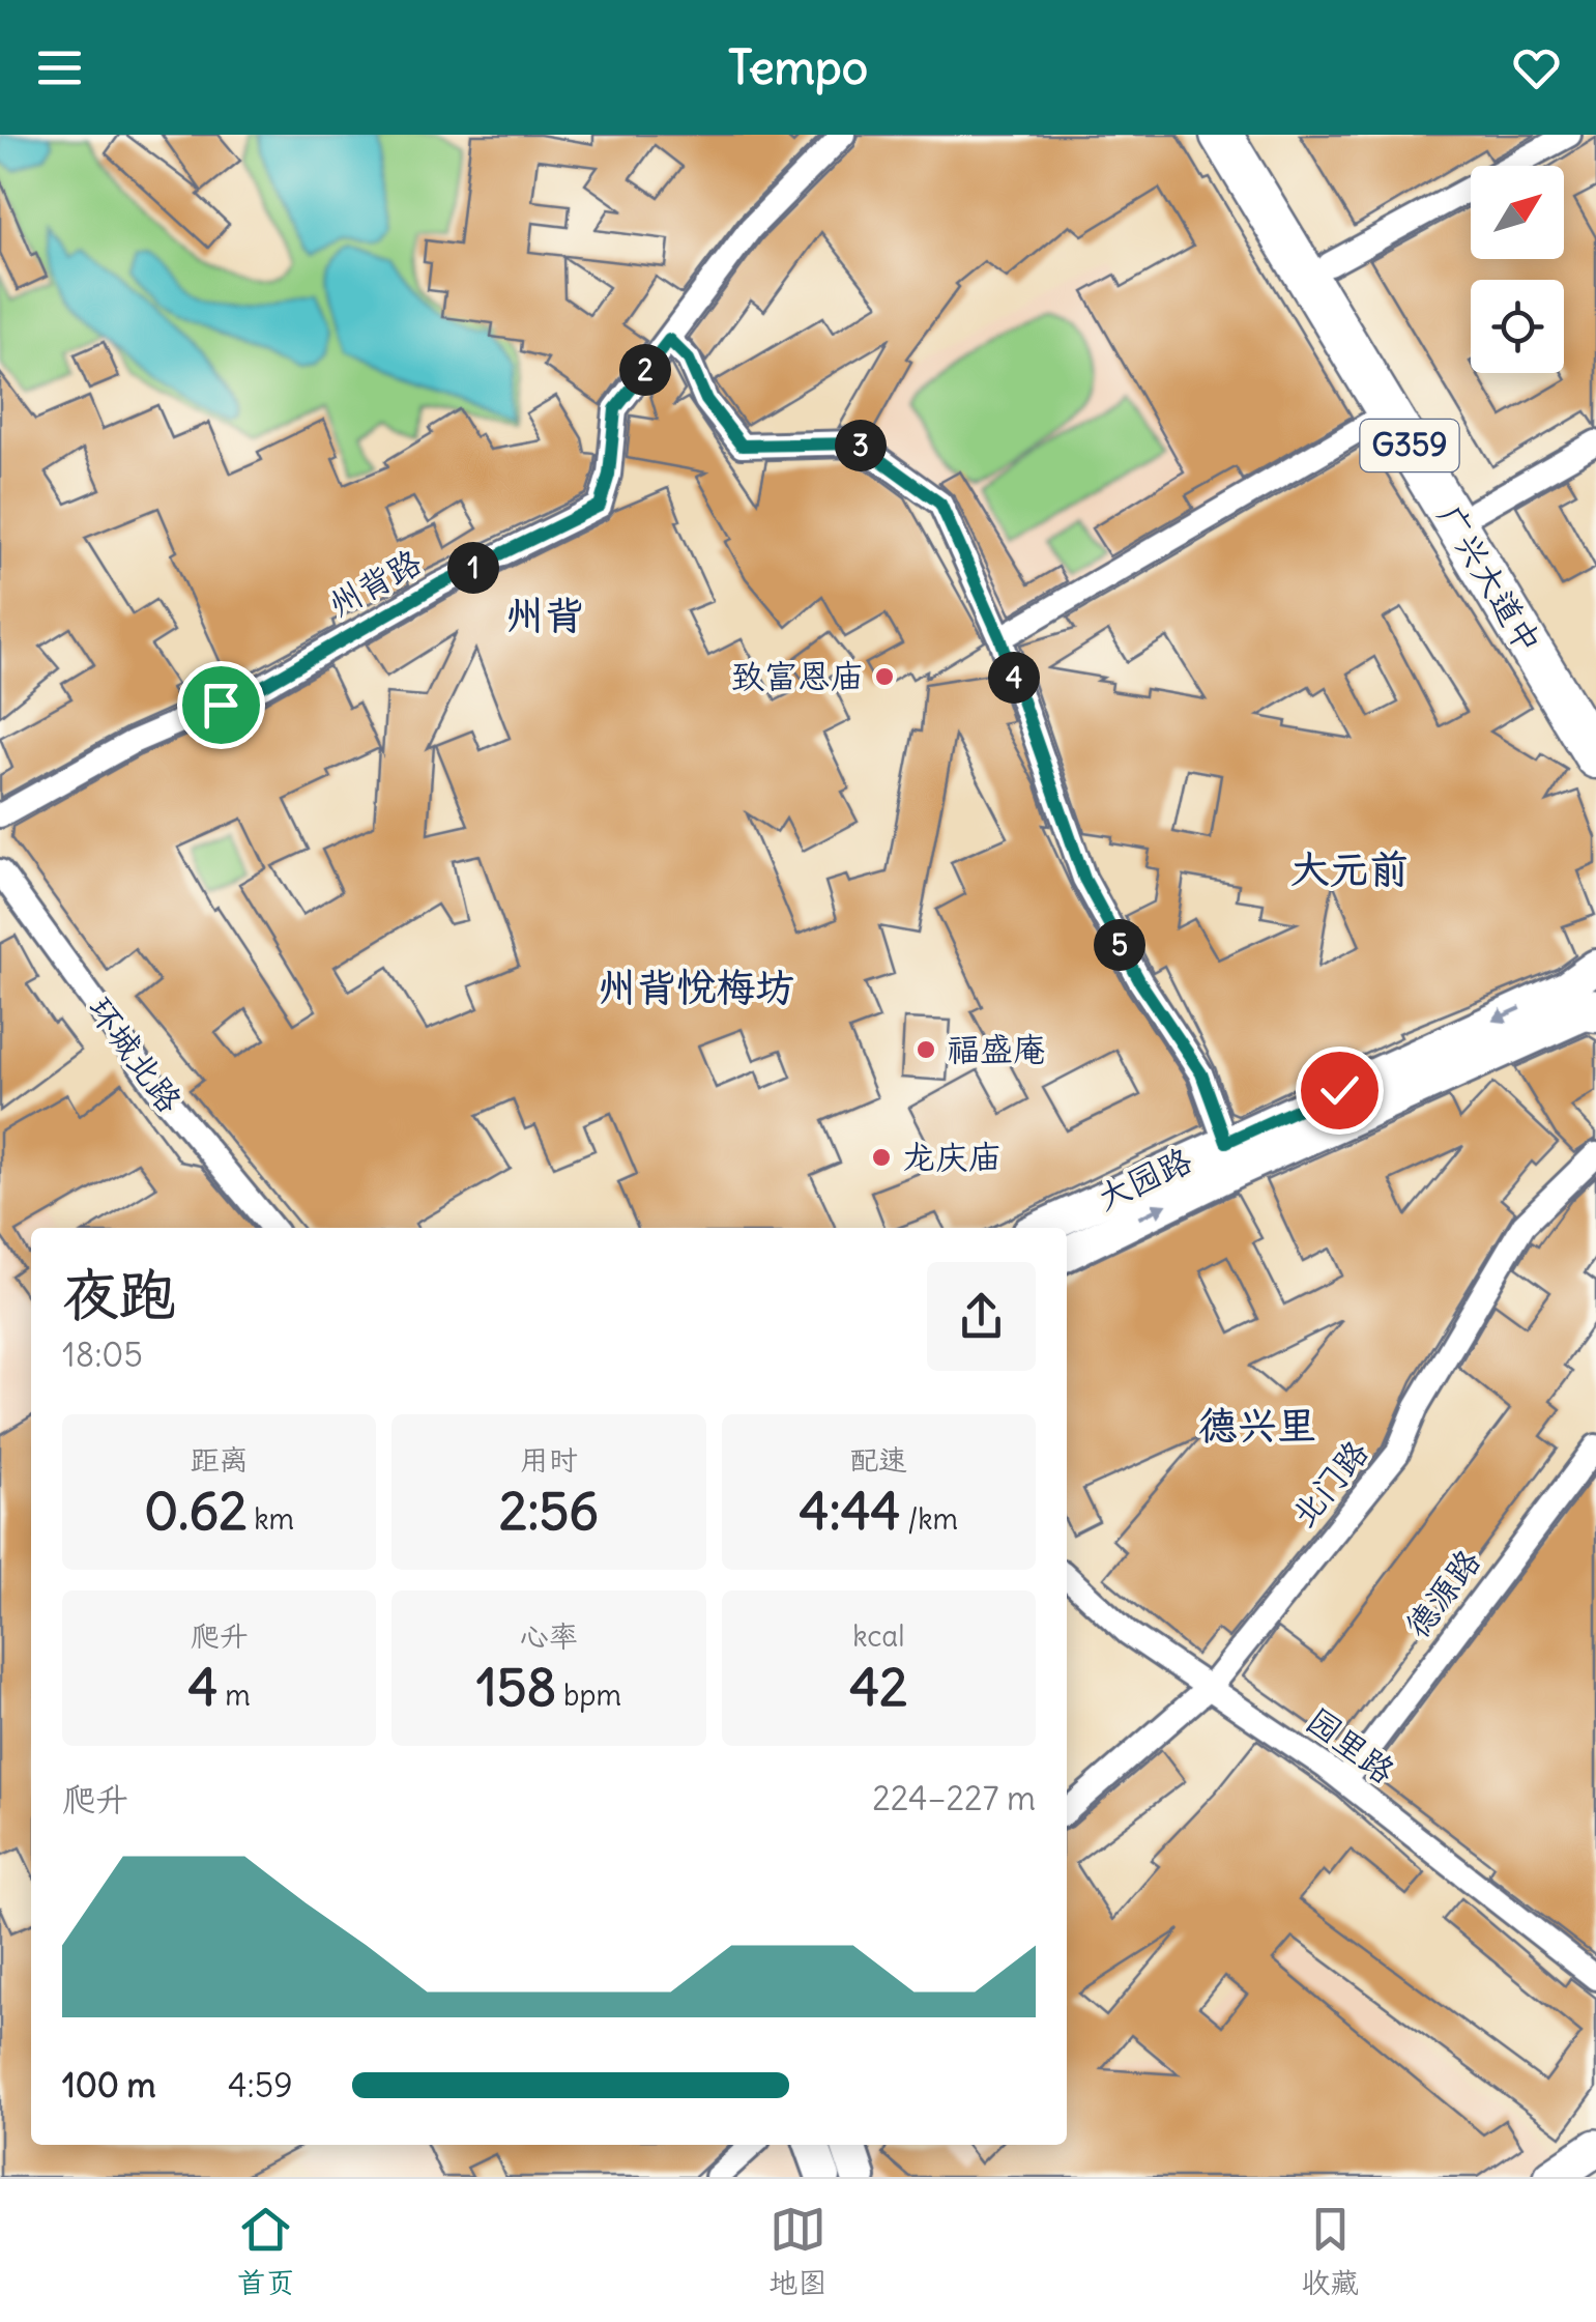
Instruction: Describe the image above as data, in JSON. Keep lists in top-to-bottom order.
{
  "streets": {
    "highway": ["G359", "广兴大道中"],
    "main road": ["大园路"],
    "street": [
      "州背路",
      "环城北路",
      "北门路",
      "德源路",
      "园里路"
    ]
  },
  "crossings": [
    ["北门路", "园里路"],
    ["德源路", "园里路"]
  ],
  "districts": [
    "州背",
    "大元前",
    "州背悦梅坊",
    "德兴里"
  ],
  "places": ["致富恩庙", "福盛庵", "龙庆庙"],
  "north": "top right",
  "page": {
    "header": "Tempo",
    "pins": [
      "2",
      "3",
      "1",
      "4",
      "5"
    ],
    "heading": ["夜跑", "18:05"],
    "stats": [
      ["距离", "0.62 km"],
      ["用时", "2:56"],
      ["配速", "4:44 /km"],
      ["爬升", "4 m"],
      ["心率", "158 bpm"],
      ["kcal", "42"]
    ],
    "chart": ["爬升", "224–227 m"],
    "list": [
      {
        "name": "100 m",
        "note": "4:59"
      }
    ],
    "tabs": ["首页", "地图", "收藏"]
  }
}
